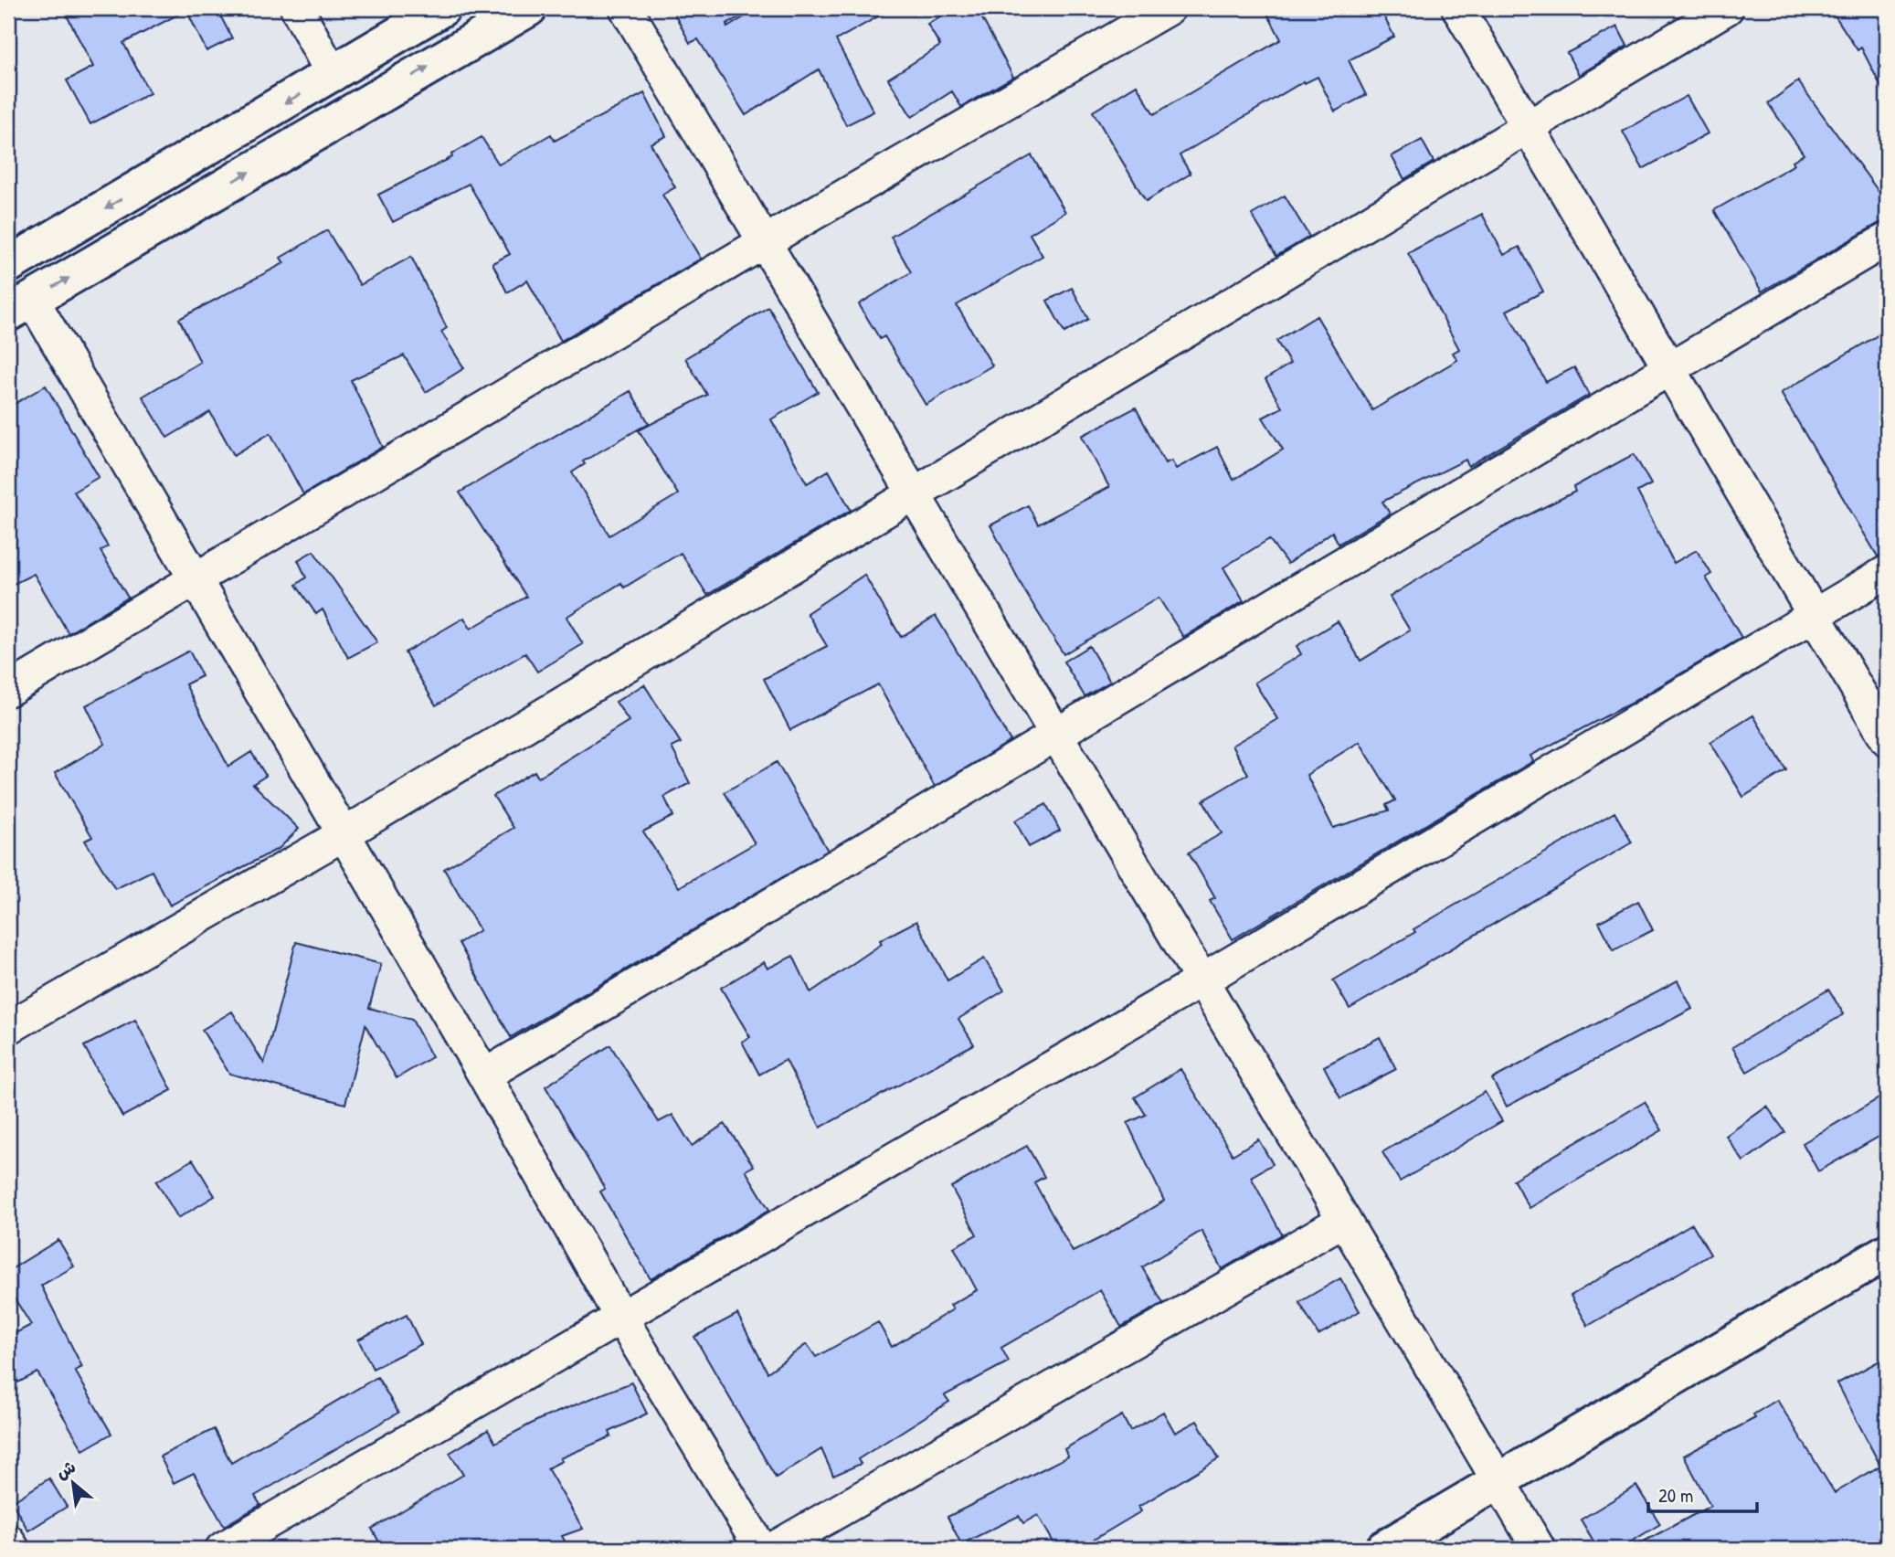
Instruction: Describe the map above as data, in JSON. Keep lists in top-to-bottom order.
{
  "scale_bar": "20 m",
  "north": "top left"
}
